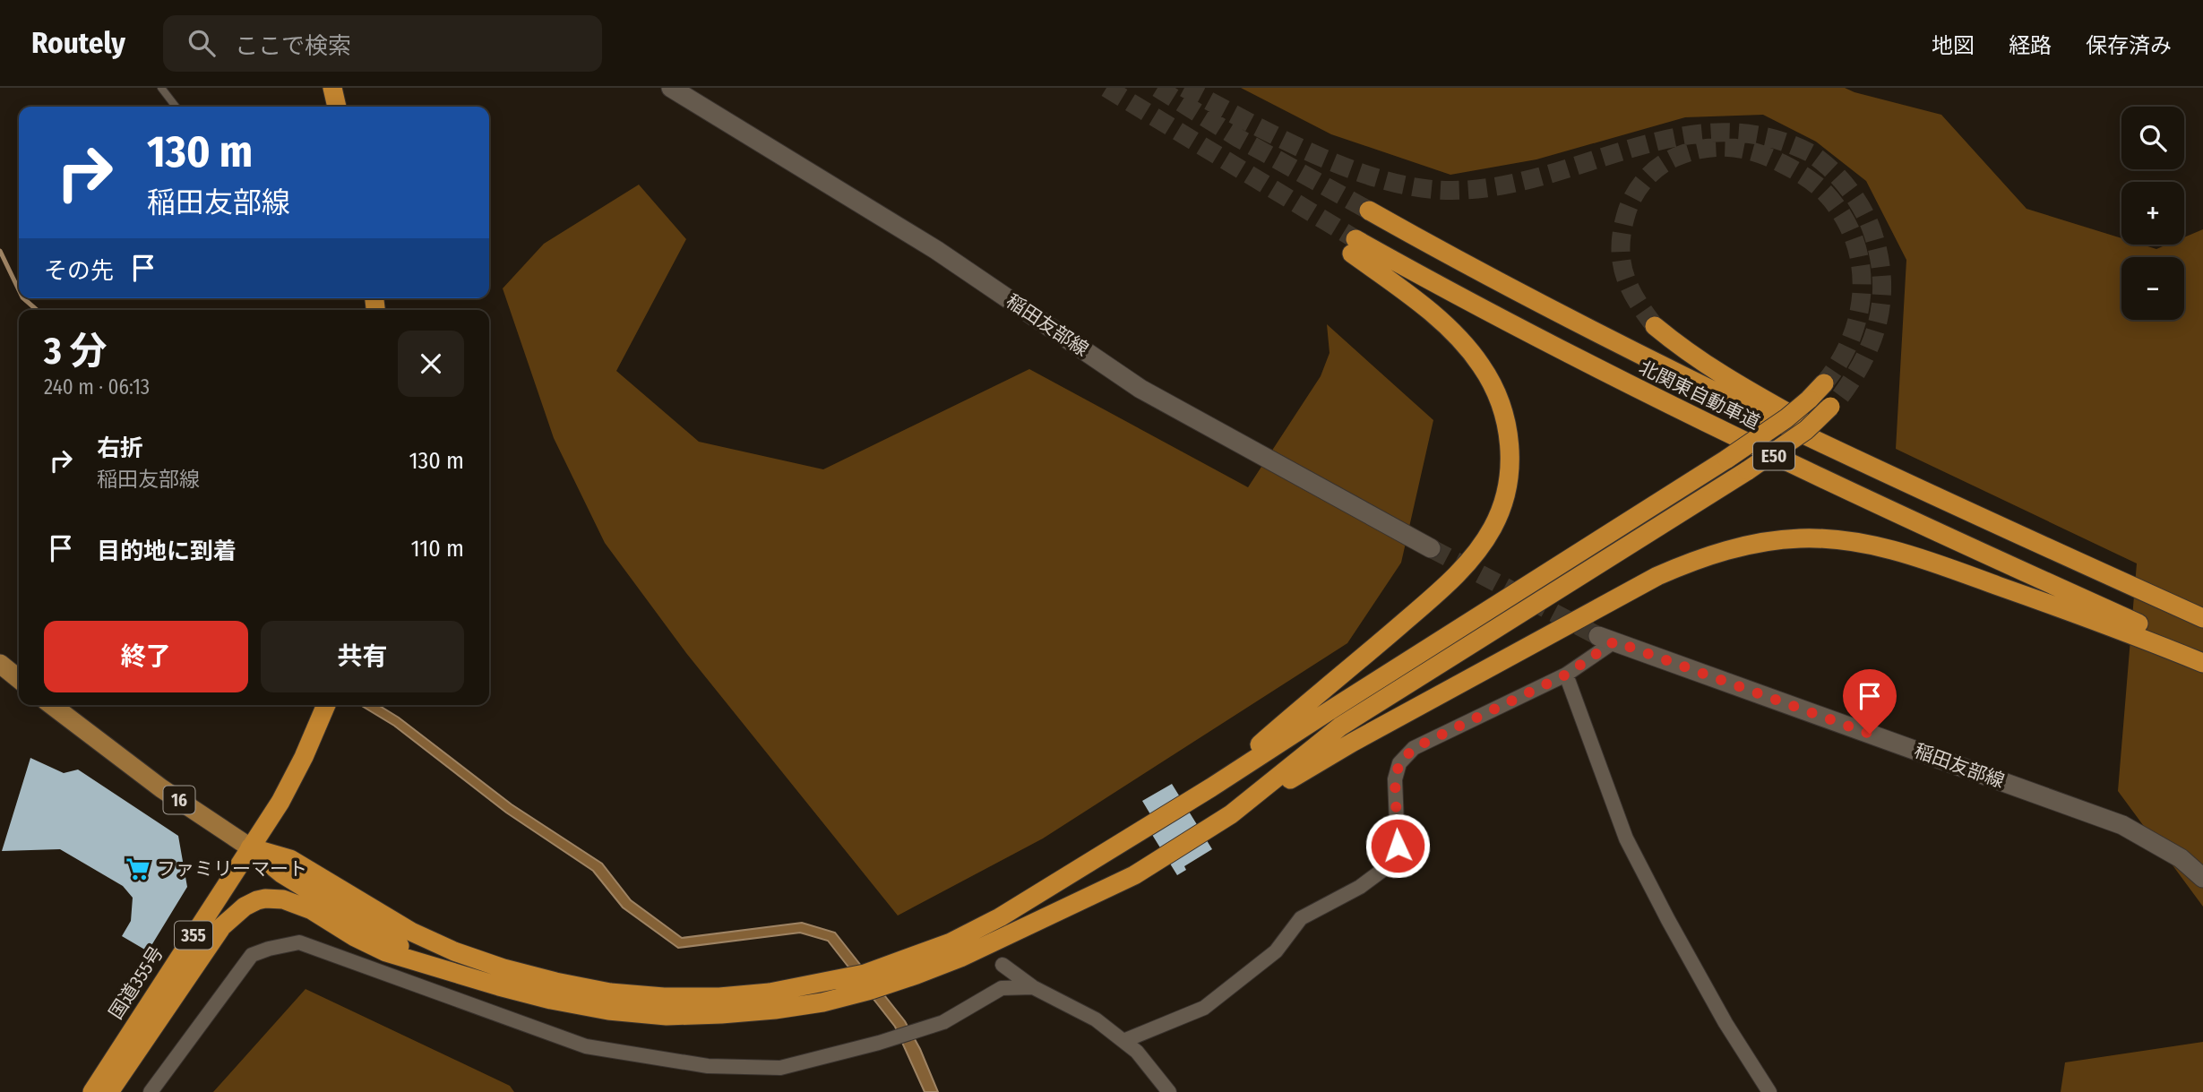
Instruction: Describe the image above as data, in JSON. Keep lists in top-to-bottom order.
{
  "streets": {
    "highway": [
      "北関東自動車道",
      "E50",
      "355",
      "国道355号"
    ],
    "main road": ["稲田友部線", "16"]
  },
  "crossings": [
    ["16", "国道355号"]
  ],
  "places": {
    "supermarket": ["ファミリーマート"]
  },
  "page": {
    "header": "Routely",
    "search": "ここで検索",
    "nav": ["地図", "経路", "保存済み"],
    "map_buttons": ["+", "−"],
    "turn": ["130 m", "稲田友部線"],
    "then": "その先",
    "heading": ["3 分", "240 m · 06:13"],
    "list": [
      {
        "name": "右折",
        "note": "稲田友部線",
        "value": "130 m"
      },
      {
        "name": "目的地に到着",
        "value": "110 m"
      }
    ],
    "buttons": ["終了", "共有"]
  }
}
